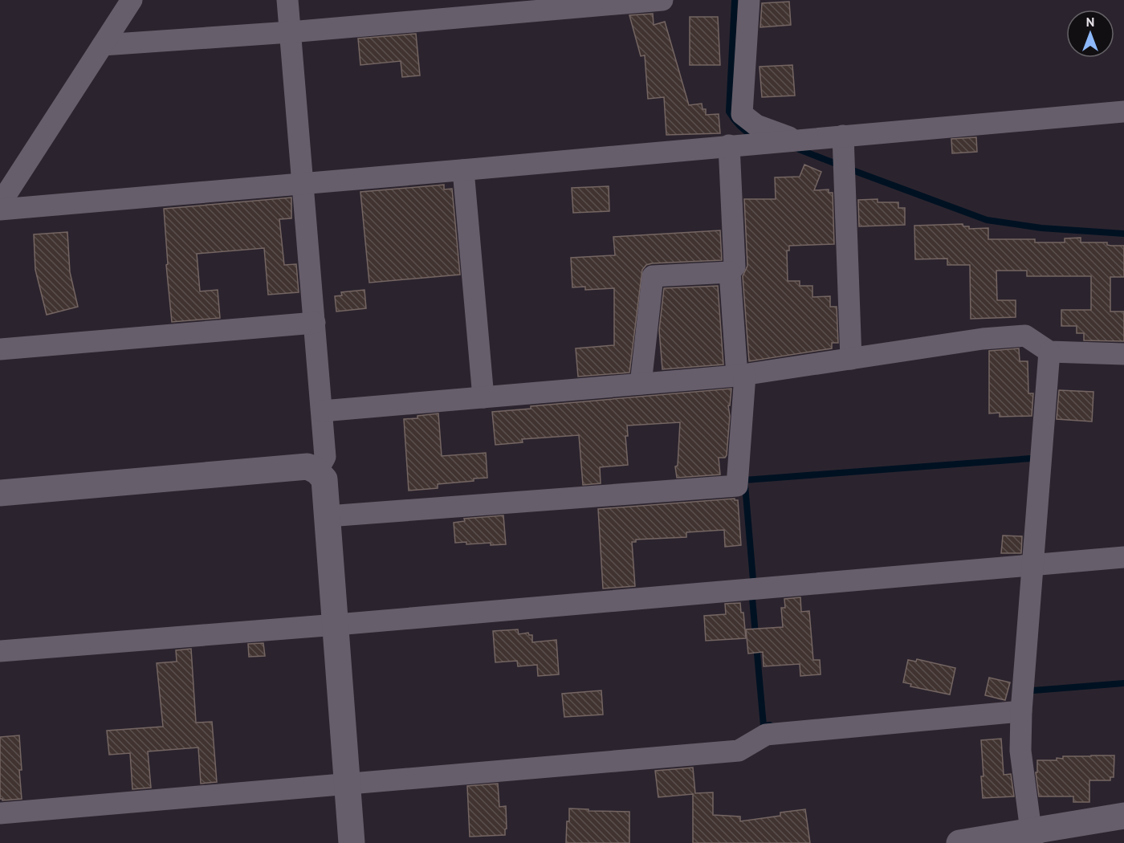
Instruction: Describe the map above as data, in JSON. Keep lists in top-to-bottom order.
{
  "north": "top"
}
